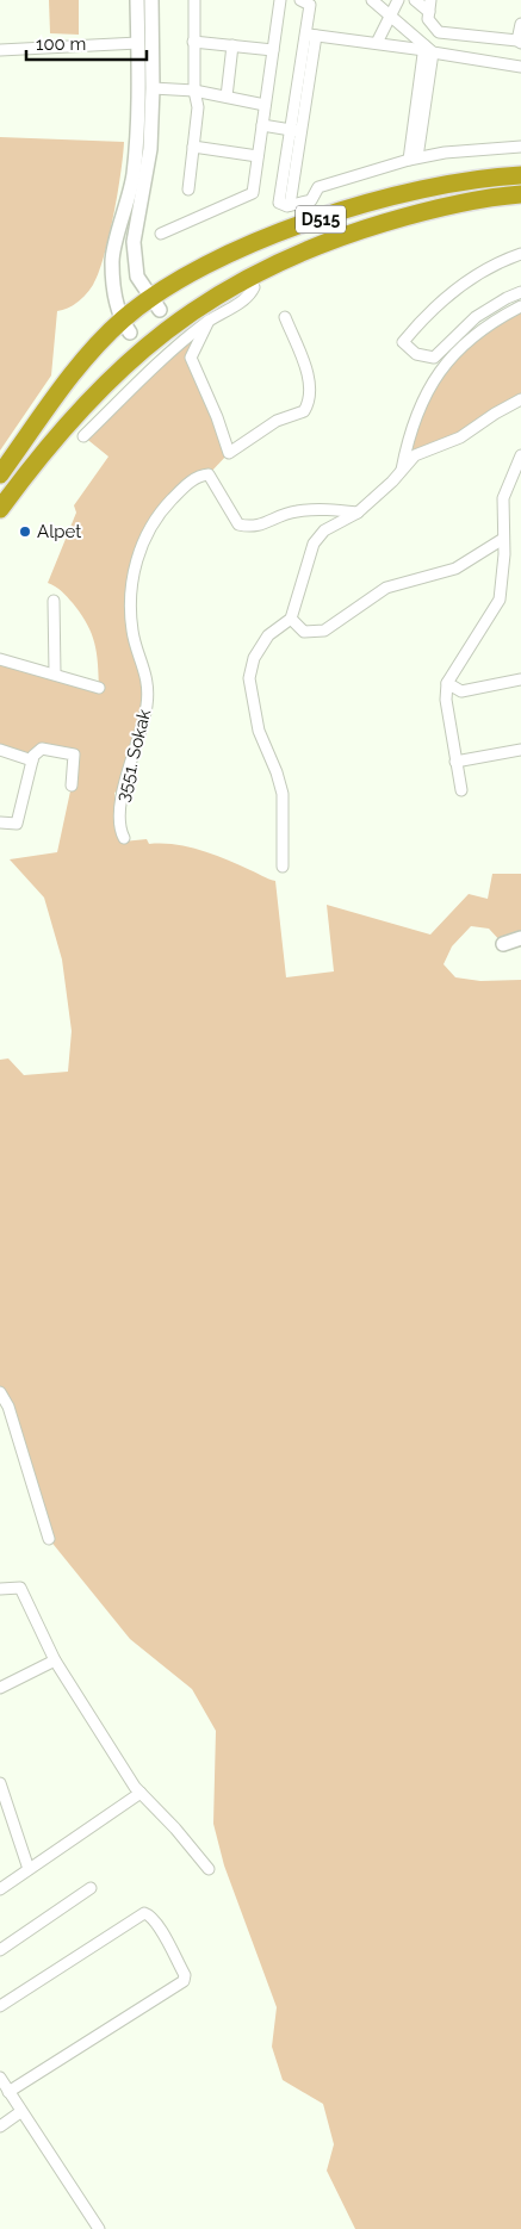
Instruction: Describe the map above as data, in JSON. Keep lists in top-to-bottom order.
{
  "streets": {
    "highway": ["D515"],
    "street": ["3551. Sokak"]
  },
  "places": ["Alpet"],
  "scale_bar": "100 m"
}
